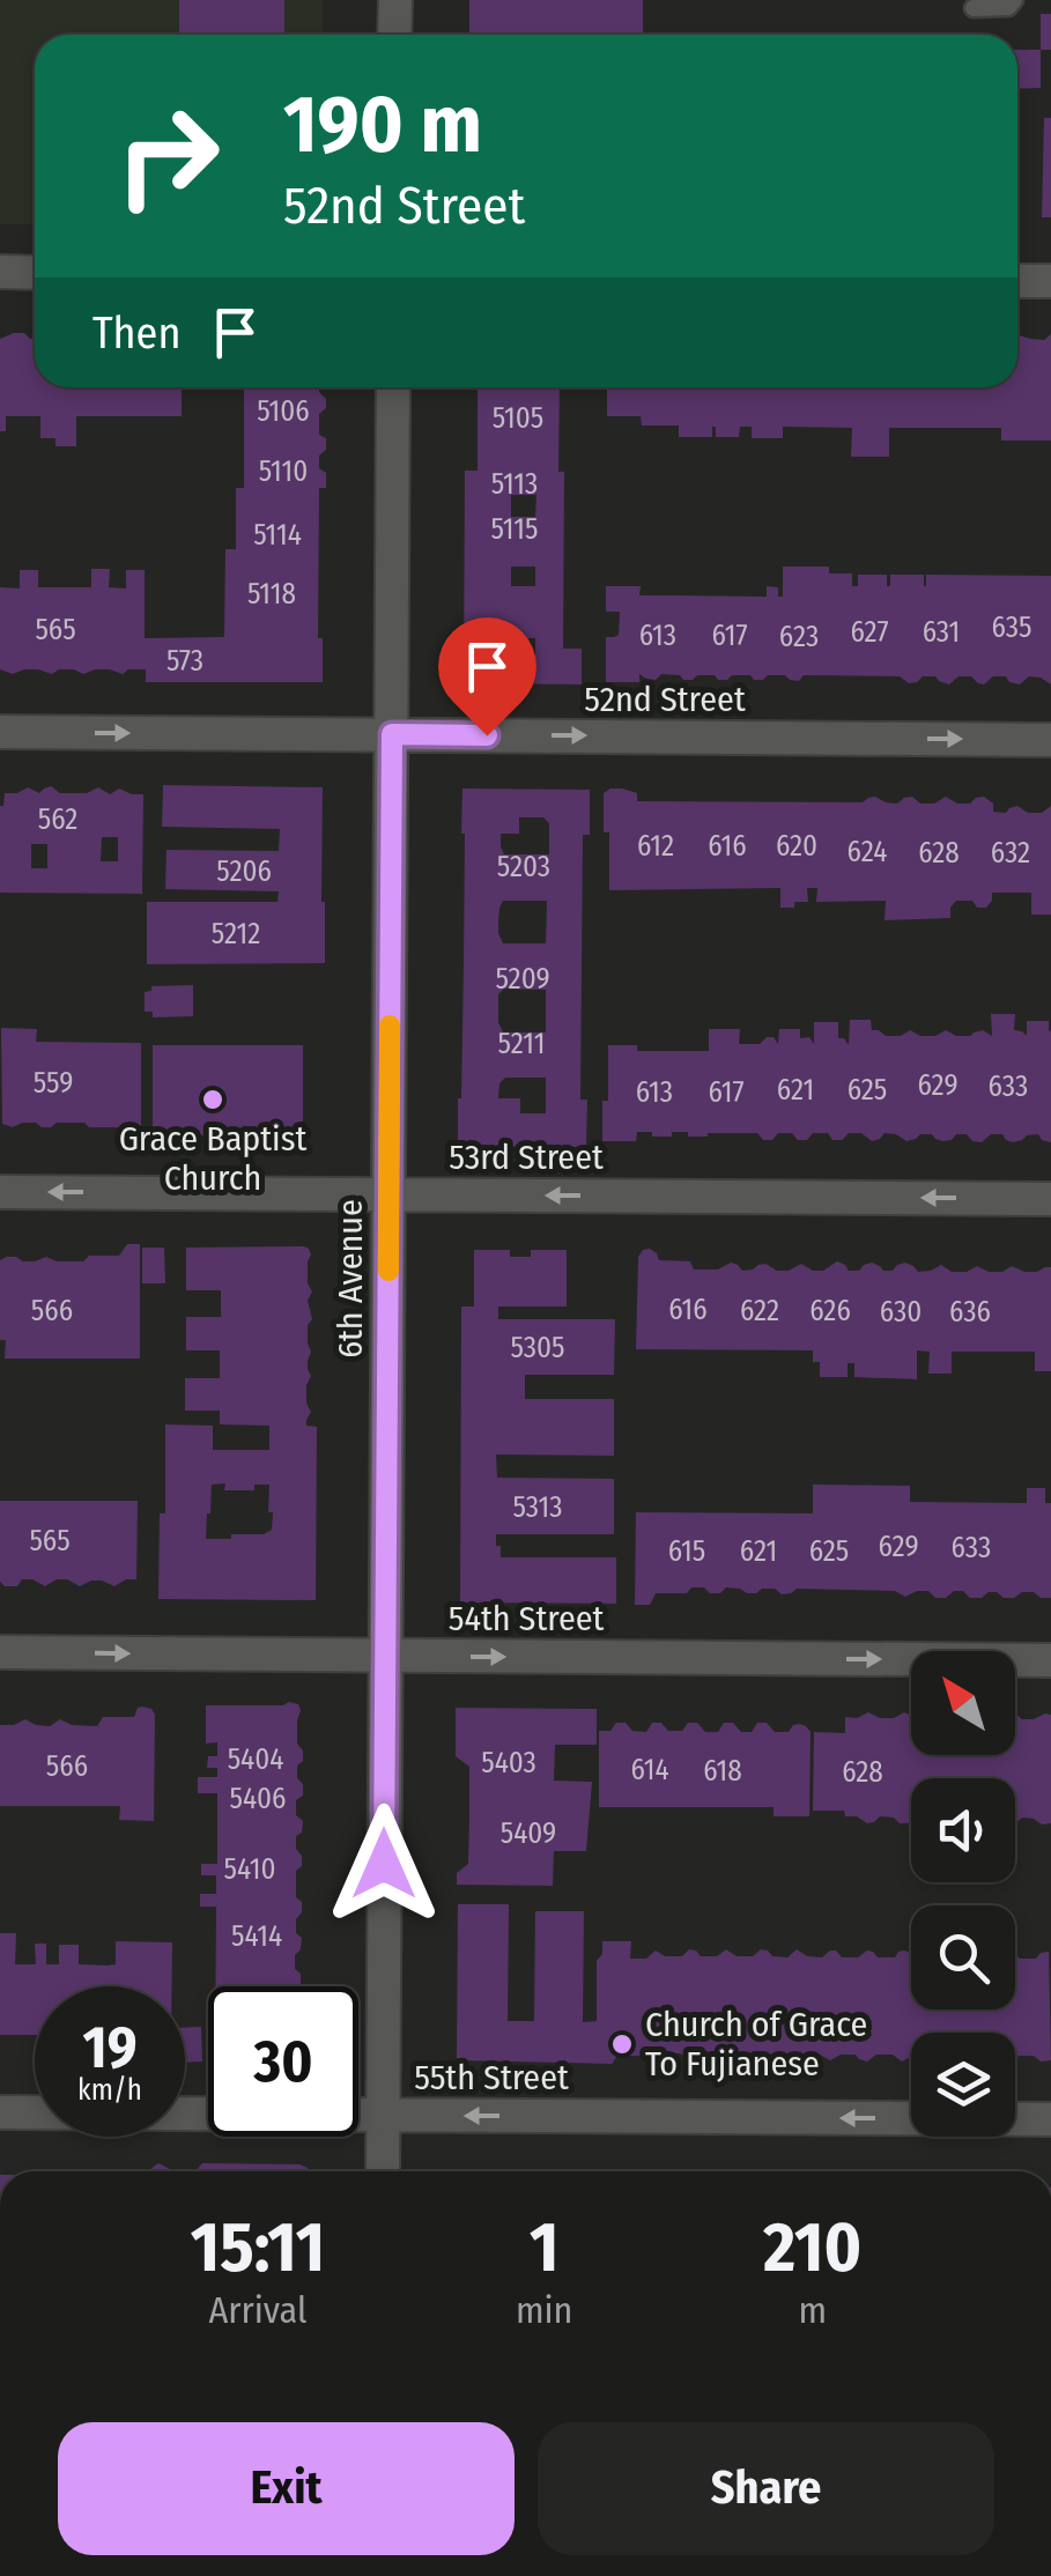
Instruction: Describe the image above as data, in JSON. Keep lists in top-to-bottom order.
{
  "streets": {
    "street": [
      "52nd Street",
      "53rd Street",
      "6th Avenue",
      "54th Street",
      "55th Street"
    ]
  },
  "crossings": [
    ["52nd Street", "6th Avenue"],
    ["53rd Street", "6th Avenue"],
    ["6th Avenue", "54th Street"],
    ["6th Avenue", "55th Street"]
  ],
  "one_way": [
    "52nd Street",
    "53rd Street",
    "54th Street",
    "55th Street"
  ],
  "places": ["Grace Baptist Church", "Church of Grace To Fujianese"],
  "house_numbers": [
    "5106",
    "5105",
    "5110",
    "5113",
    "5115",
    "5114",
    "5118",
    "635",
    "565",
    "627",
    "631",
    "613",
    "617",
    "623",
    "573",
    "562",
    "612",
    "616",
    "620",
    "624",
    "628",
    "632",
    "5203",
    "5206",
    "5212",
    "5209",
    "5211",
    "559",
    "629",
    "633",
    "621",
    "625",
    "613",
    "617",
    "616",
    "566",
    "622",
    "626",
    "630",
    "636",
    "5305",
    "5313",
    "565",
    "629",
    "633",
    "615",
    "621",
    "625",
    "5404",
    "5403",
    "566",
    "614",
    "618",
    "628",
    "5406",
    "5409",
    "5410",
    "5414"
  ],
  "north": "top left",
  "page": {
    "turn": ["190 m", "52nd Street"],
    "then": "Then",
    "speed": "19 km/h",
    "limit": "30",
    "eta": [
      "15:11",
      "Arrival",
      "1",
      "min",
      "210",
      "m"
    ],
    "buttons": ["Exit", "Share"]
  }
}
